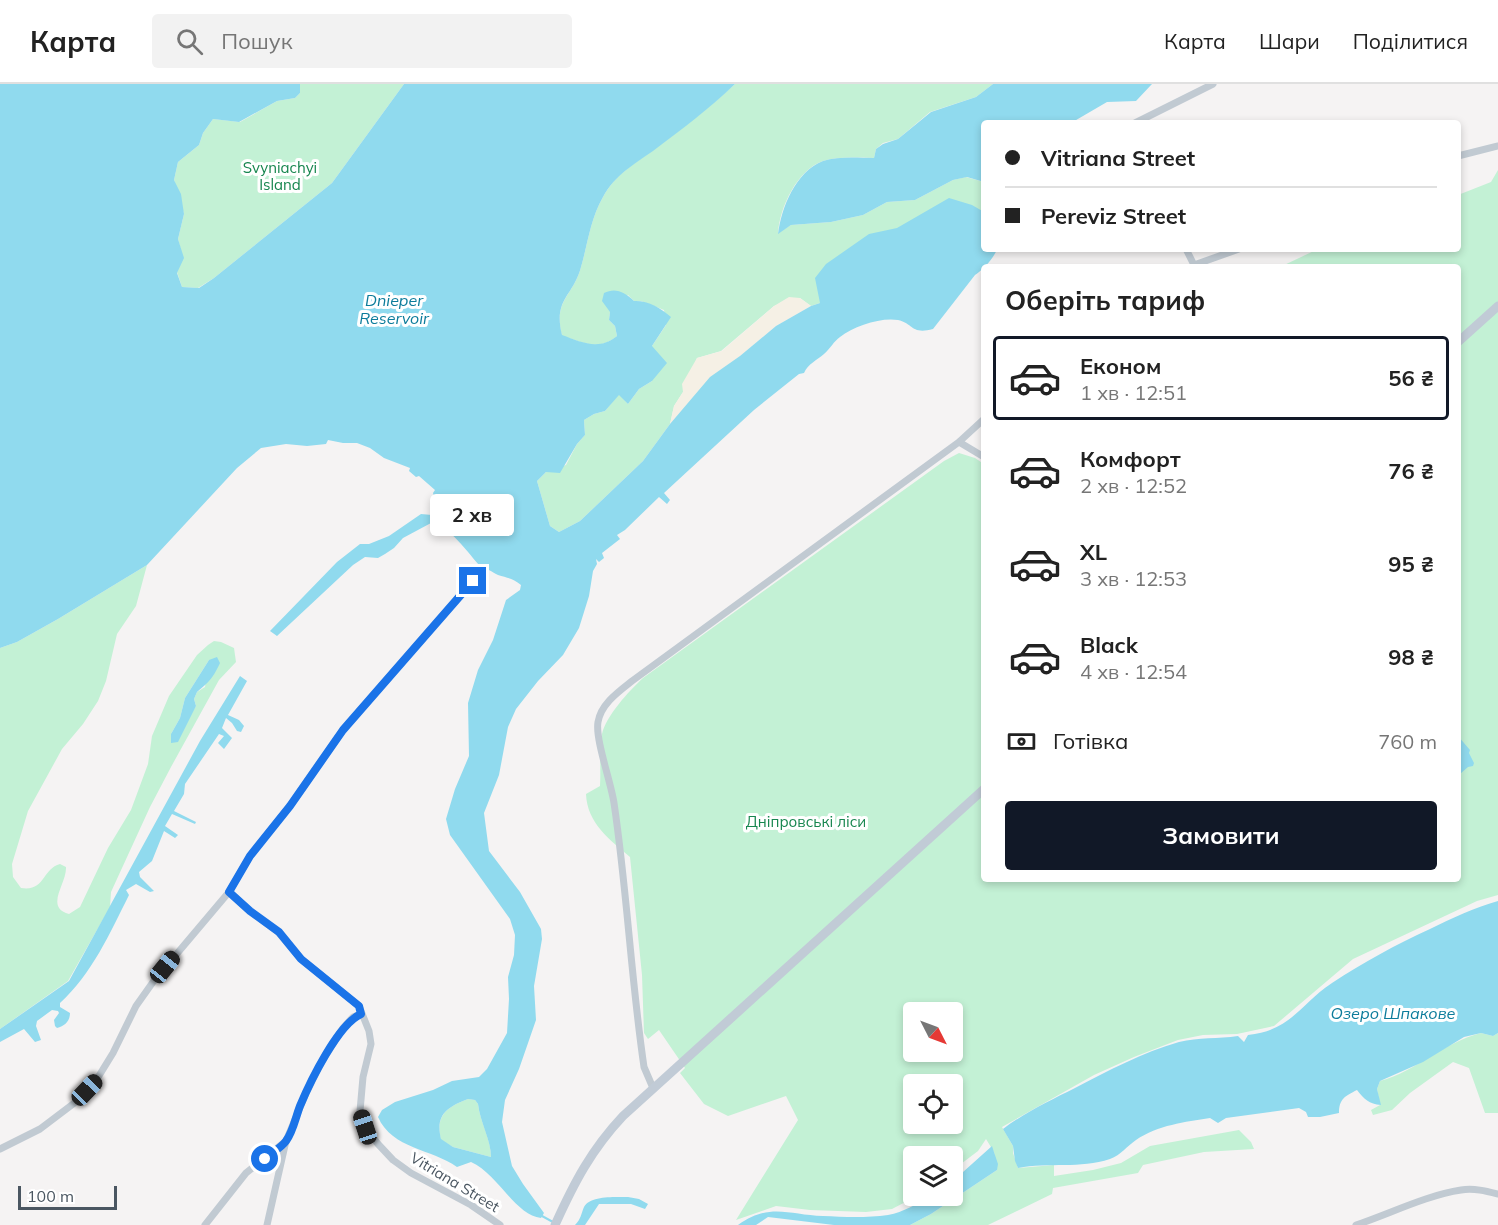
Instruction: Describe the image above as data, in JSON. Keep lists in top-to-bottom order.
{
  "streets": {
    "street": ["Vitriana Street"]
  },
  "water": ["Dnieper Reservoir", "Озеро Шпакове"],
  "parks": ["Svyniachyi Island", "Дніпровські ліси"],
  "scale_bar": "100 m",
  "north": "bottom right",
  "page": {
    "header": "Карта",
    "search": "Пошук",
    "nav": ["Карта", "Шари", "Поділитися"],
    "banner": ["Vitriana Street", "Pereviz Street"],
    "heading": "Оберіть тариф",
    "list": [
      {
        "name": "Економ",
        "note": "1 хв · 12:51",
        "value": "56 ₴"
      },
      {
        "name": "Комфорт",
        "note": "2 хв · 12:52",
        "value": "76 ₴"
      },
      {
        "name": "XL",
        "note": "3 хв · 12:53",
        "value": "95 ₴"
      },
      {
        "name": "Black",
        "note": "4 хв · 12:54",
        "value": "98 ₴"
      }
    ],
    "bubble": "2 хв",
    "pay": ["Готівка", "760 m"],
    "buttons": "Замовити",
    "scale": "100 m"
  }
}
